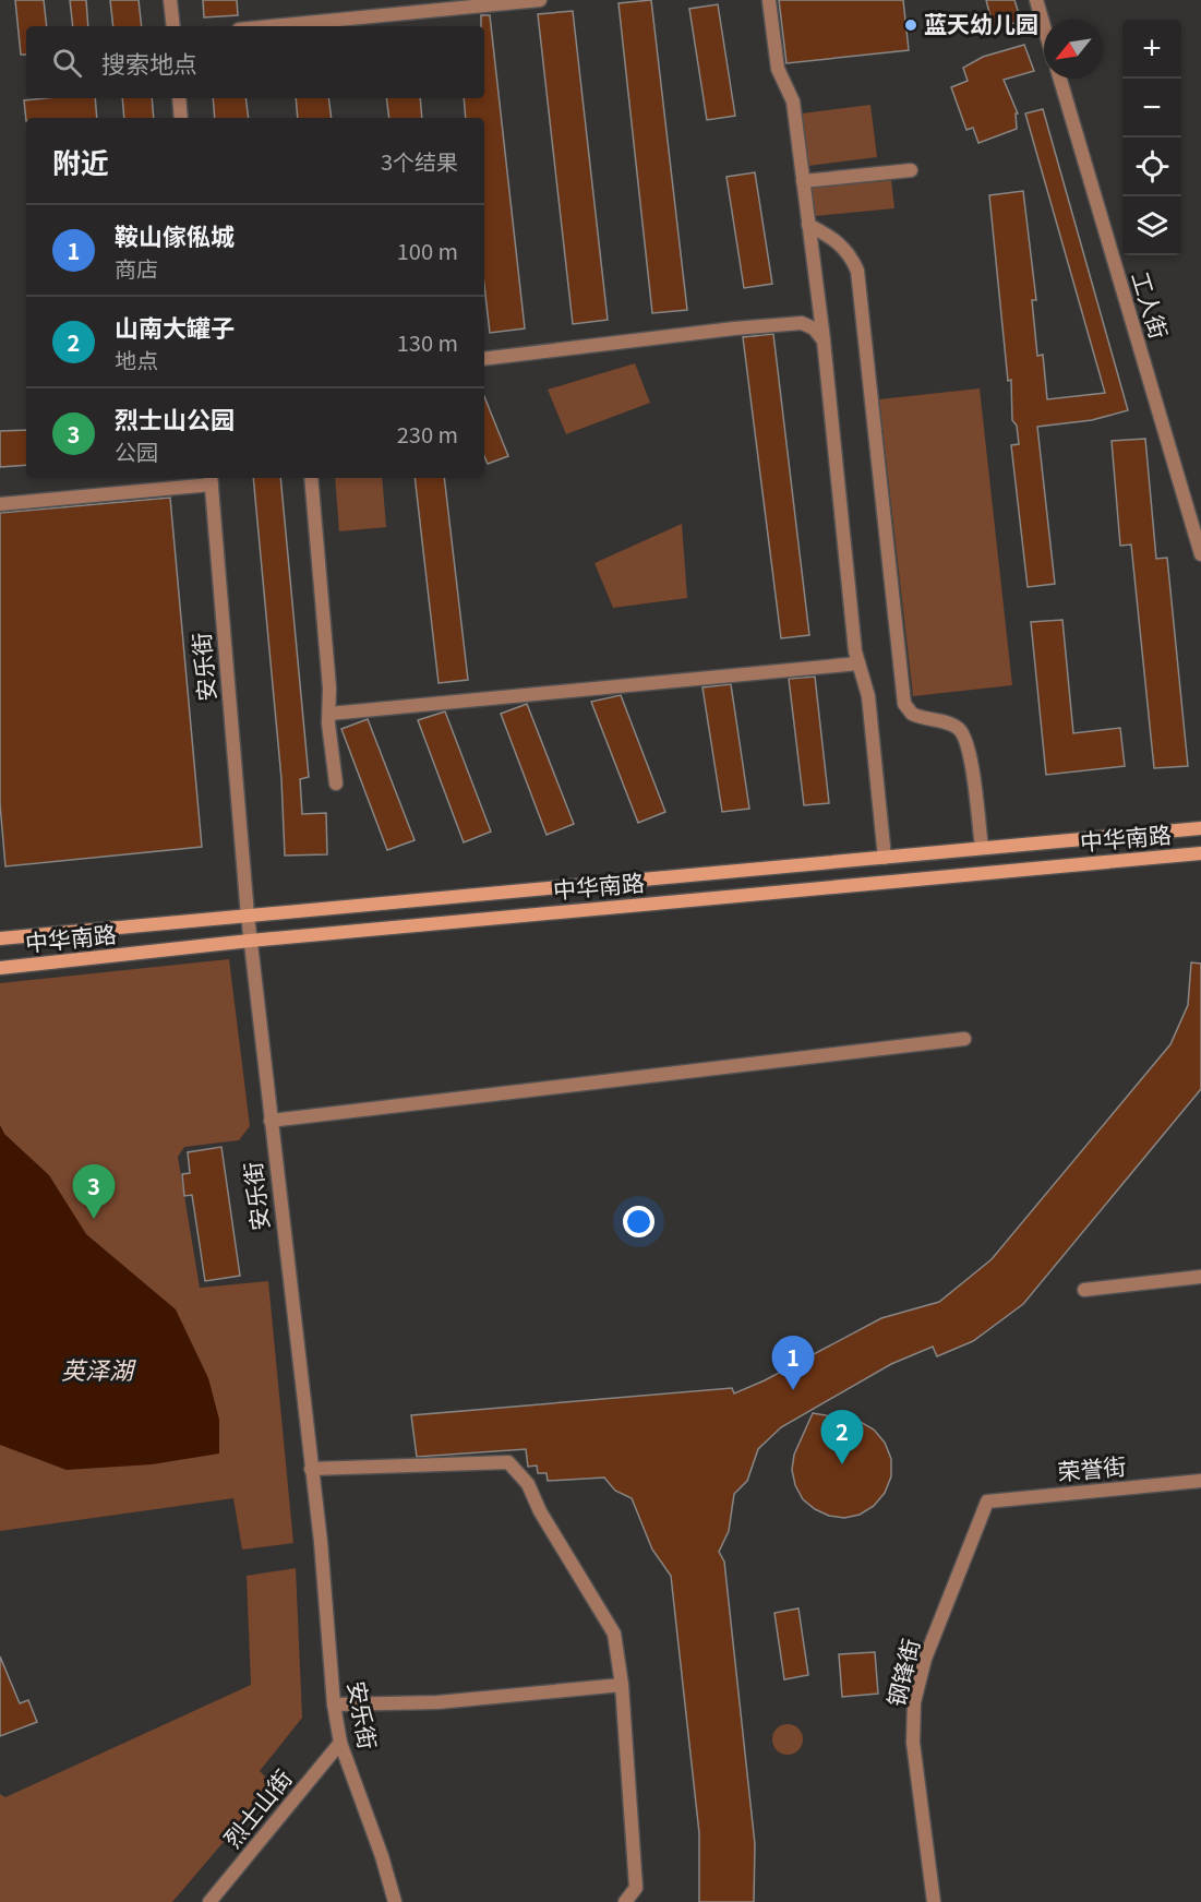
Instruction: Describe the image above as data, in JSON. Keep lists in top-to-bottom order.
{
  "streets": {
    "main road": ["中华南路"],
    "street": [
      "工人街",
      "安乐街",
      "荣誉街",
      "钢锋街",
      "烈士山街"
    ]
  },
  "crossings": [
    ["安乐街", "中华南路"],
    ["安乐街", "烈士山街"],
    ["荣誉街", "钢锋街"]
  ],
  "water": ["英泽湖"],
  "places": ["蓝天幼儿园"],
  "north": "bottom left",
  "page": {
    "map_buttons": ["+", "−"],
    "search": "搜索地点",
    "heading": ["附近", "3个结果"],
    "list": [
      {
        "mark": "1",
        "name": "鞍山傢俬城",
        "note": "商店",
        "value": "100 m"
      },
      {
        "mark": "2",
        "name": "山南大罐子",
        "note": "地点",
        "value": "130 m"
      },
      {
        "mark": "3",
        "name": "烈士山公园",
        "note": "公园",
        "value": "230 m"
      }
    ],
    "pins": ["3", "1", "2"]
  }
}
